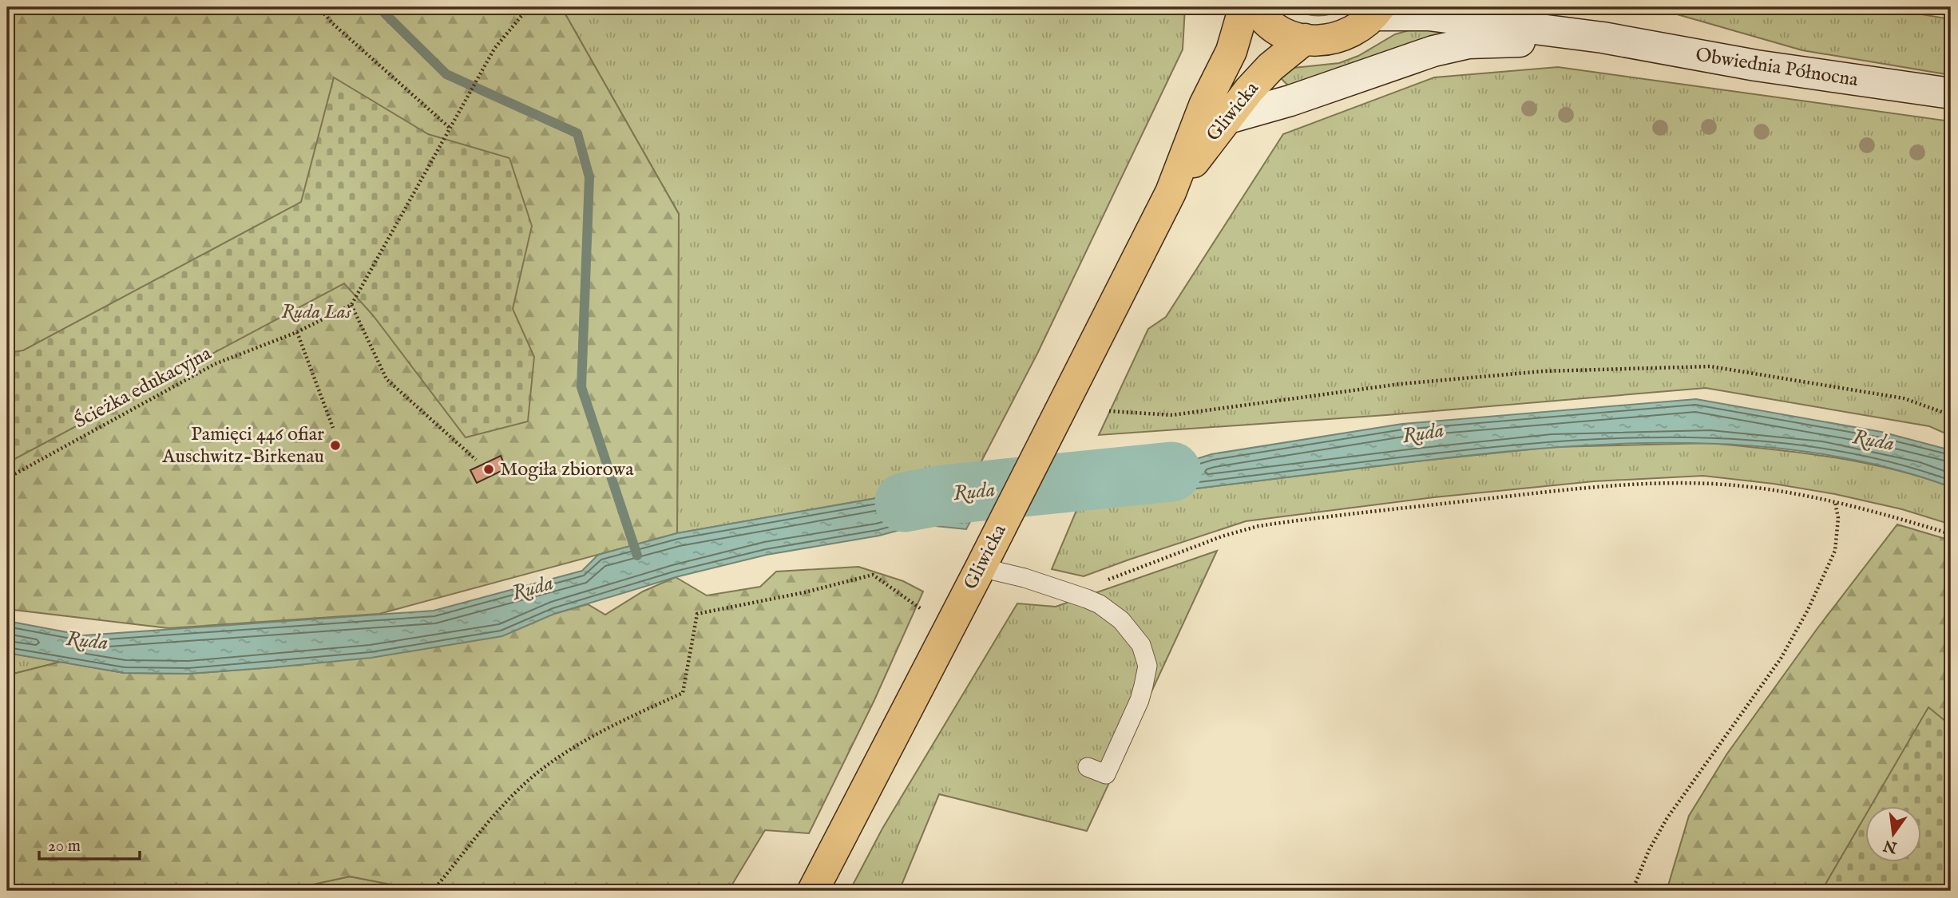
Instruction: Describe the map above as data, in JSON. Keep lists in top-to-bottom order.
{
  "streets": {
    "main road": ["Obwiednia Północna", "Gliwicka"],
    "path": ["Ścieżka edukacyjna"]
  },
  "water": ["Ruda"],
  "parks": ["Ruda Las"],
  "places": ["Pamięci 446 ofiar Auschwitz-Birkenau", "Mogiła zbiorowa"],
  "scale_bar": "20 m",
  "north": "bottom"
}
